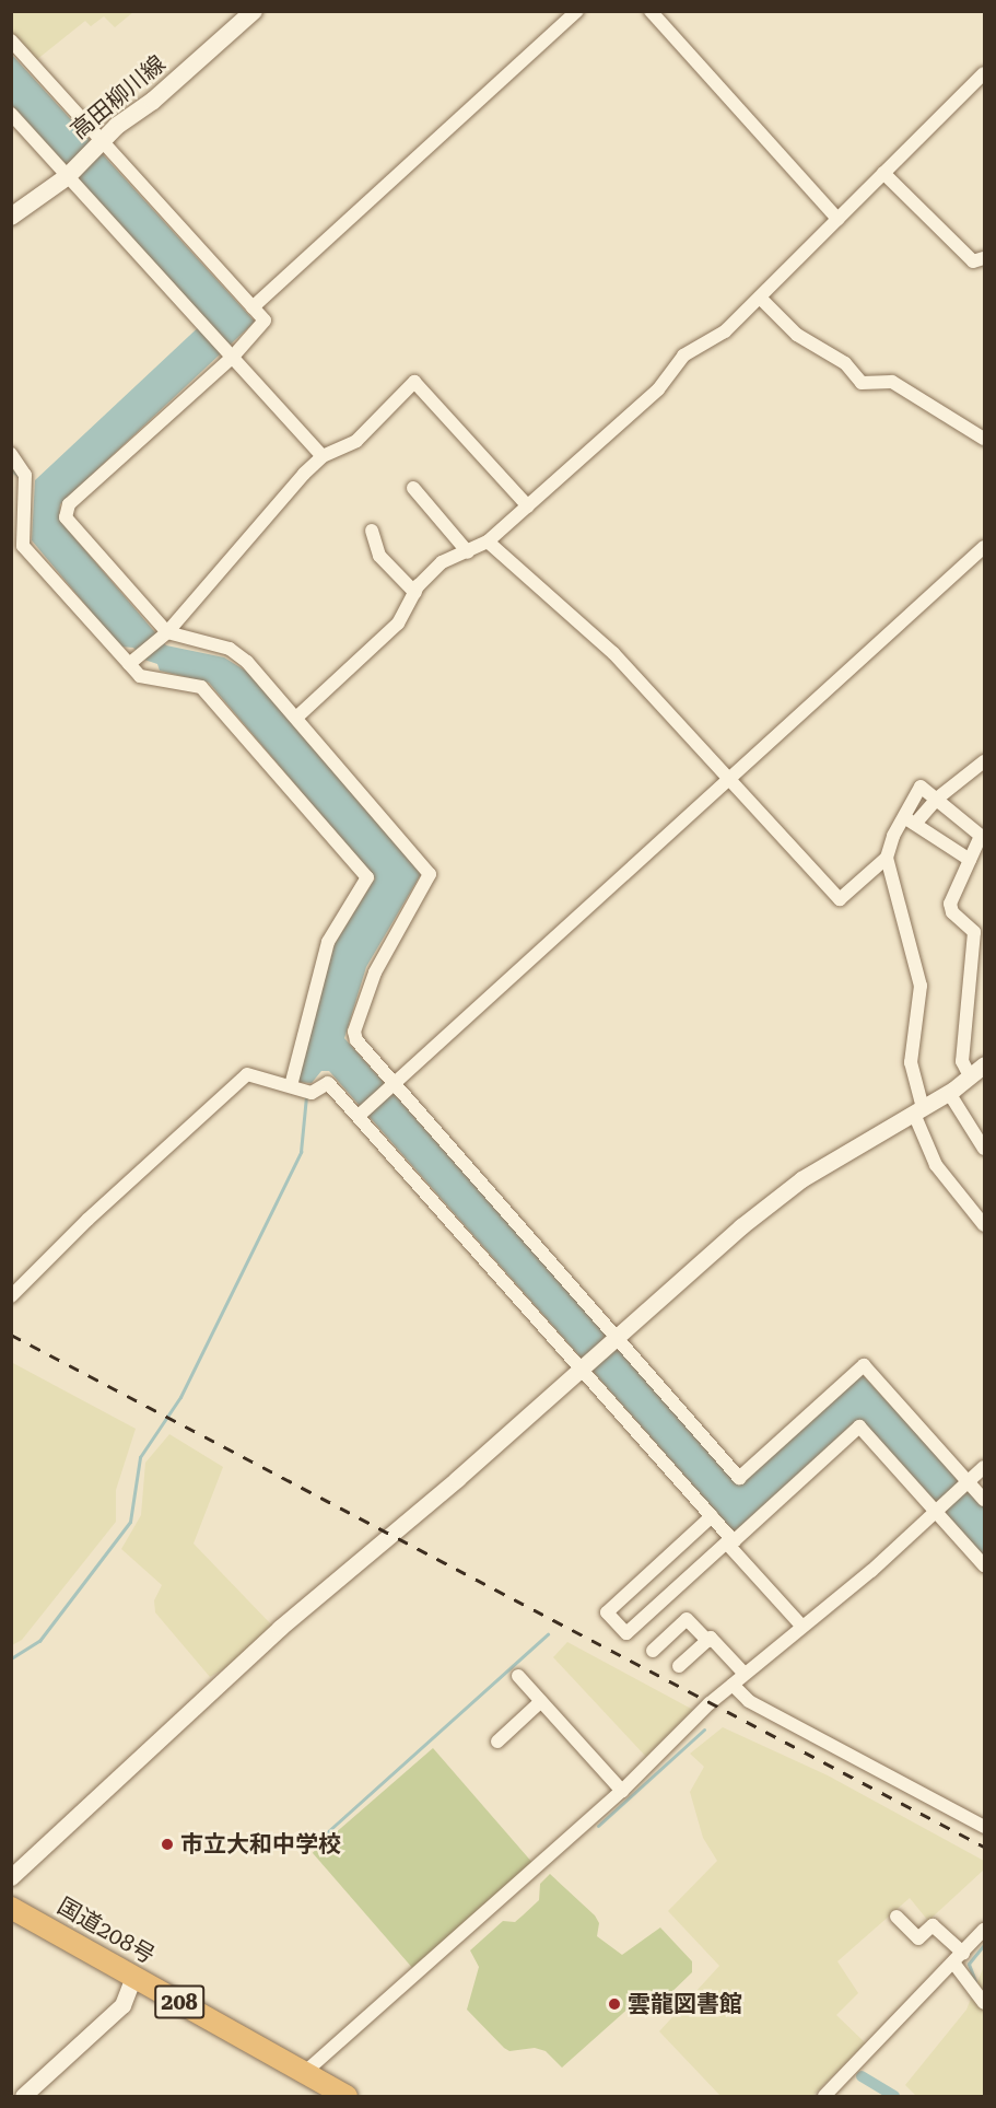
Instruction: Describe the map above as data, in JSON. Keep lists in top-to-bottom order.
{
  "streets": {
    "highway": ["国道208号", "208"],
    "main road": ["高田柳川線"]
  },
  "places": ["市立大和中学校", "雲龍図書館"]
}
